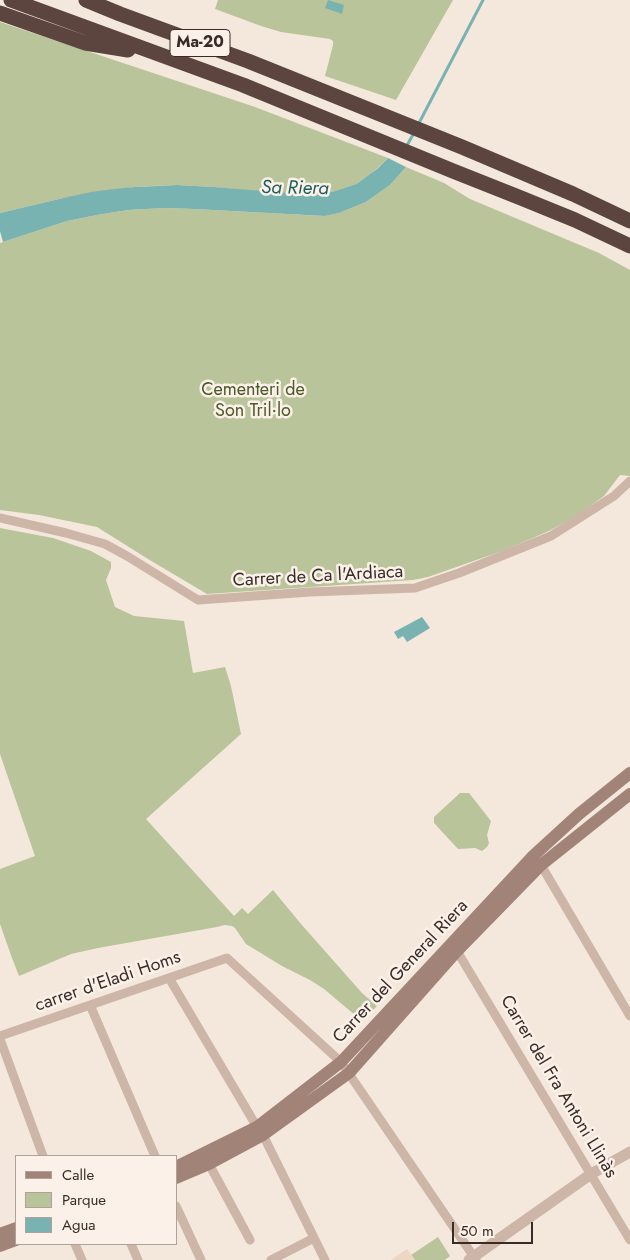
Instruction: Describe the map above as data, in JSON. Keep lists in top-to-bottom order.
{
  "streets": {
    "highway": ["Ma-20"],
    "main road": ["Carrer del General Riera"],
    "street": ["Carrer de Ca l'Ardiaca", "carrer d'Eladi Homs", "Carrer del Fra Antoni Llinàs"]
  },
  "crossings": [
    ["Carrer del General Riera", "carrer d'Eladi Homs"],
    ["Carrer del General Riera", "Carrer del Fra Antoni Llinàs"]
  ],
  "water": ["Sa Riera"],
  "parks": ["Cementeri de Son Tril·lo"],
  "legend": ["Calle", "Parque", "Agua"],
  "scale_bar": "50 m"
}
